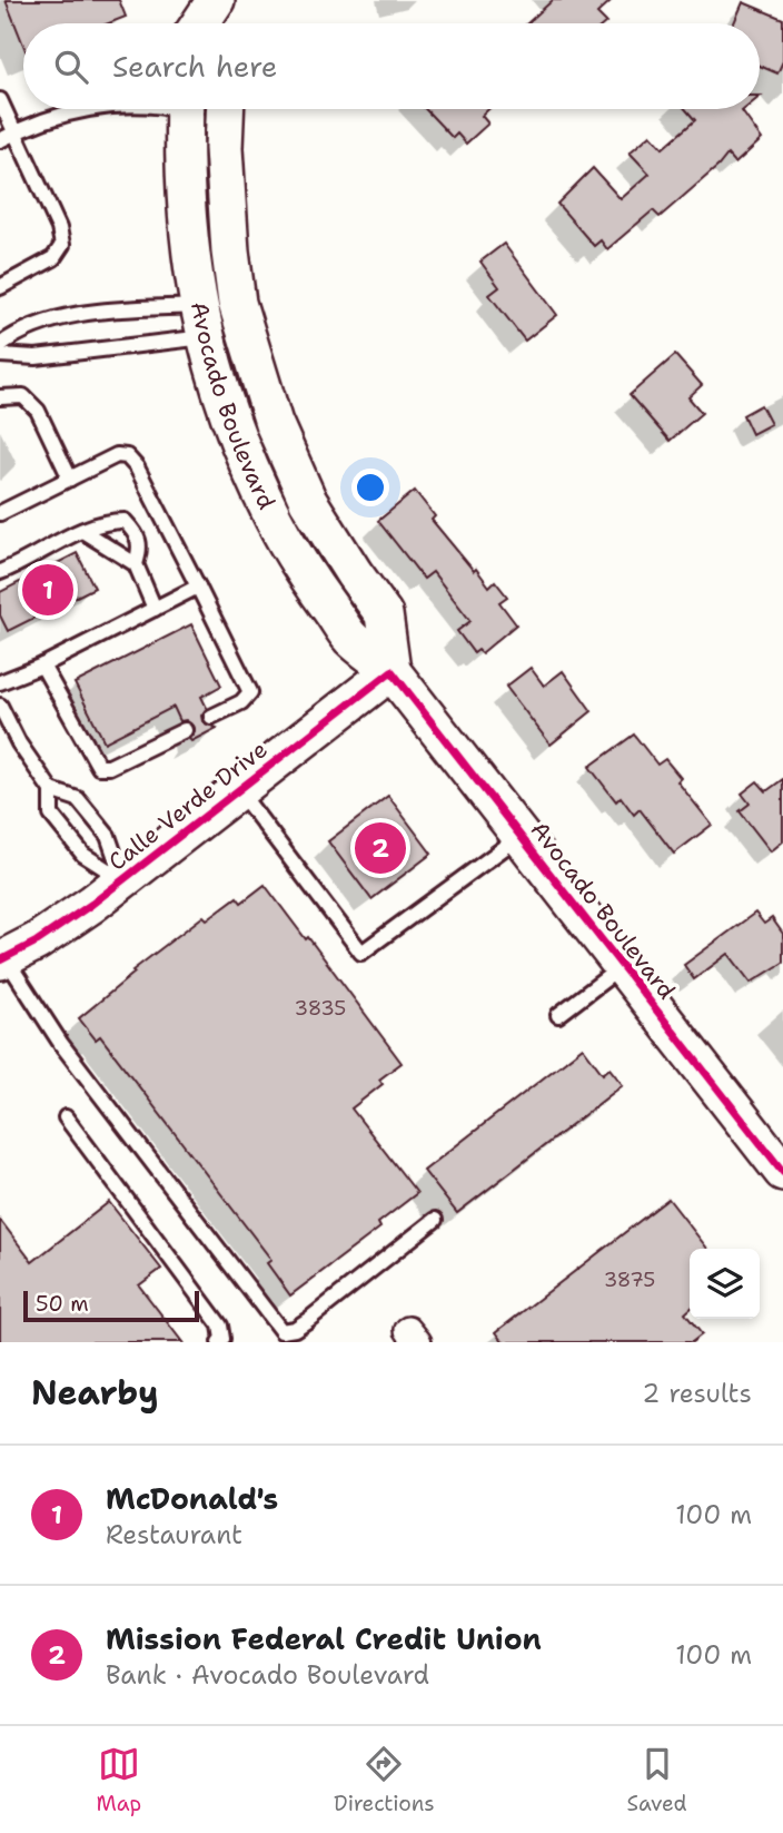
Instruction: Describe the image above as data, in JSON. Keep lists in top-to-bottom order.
{
  "streets": {
    "main road": ["Avocado Boulevard", "Calle Verde Drive"]
  },
  "crossings": [
    ["Avocado Boulevard", "Calle Verde Drive"]
  ],
  "house_numbers": ["3835", "3875"],
  "scale_bar": "50 m",
  "page": {
    "search": "Search here",
    "pins": ["1", "2"],
    "scale": "50 m",
    "heading": ["Nearby", "2 results"],
    "list": [
      {
        "mark": "1",
        "name": "McDonald's",
        "note": "Restaurant",
        "value": "100 m"
      },
      {
        "mark": "2",
        "name": "Mission Federal Credit Union",
        "note": "Bank · Avocado Boulevard",
        "value": "100 m"
      }
    ],
    "nav": ["Map", "Directions", "Saved"]
  }
}
